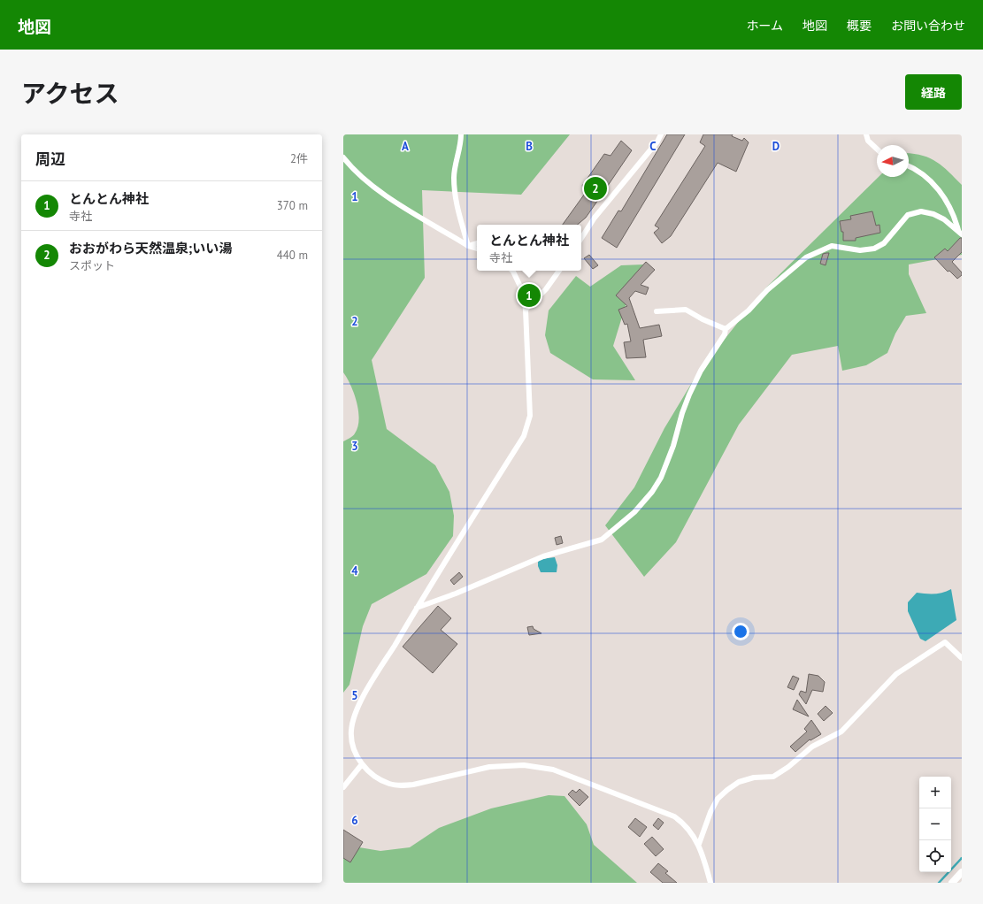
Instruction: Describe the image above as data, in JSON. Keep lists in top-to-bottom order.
{
  "north": "left",
  "page": {
    "header": "地図",
    "nav": [
      "ホーム",
      "地図",
      "概要",
      "お問い合わせ"
    ],
    "title": "アクセス",
    "buttons": "経路",
    "heading": ["周辺", "2件"],
    "pins": ["2", "1"],
    "list": [
      {
        "mark": "1",
        "name": "とんとん神社",
        "note": "寺社",
        "value": "370 m"
      },
      {
        "mark": "2",
        "name": "おおがわら天然温泉;いい湯",
        "note": "スポット",
        "value": "440 m"
      }
    ],
    "popup": ["とんとん神社", "寺社"],
    "map_buttons": ["+", "−"]
  },
  "grid": {
    "columns": [
      "A",
      "B",
      "C",
      "D"
    ],
    "rows": [
      "1",
      "2",
      "3",
      "4",
      "5",
      "6"
    ]
  }
}
